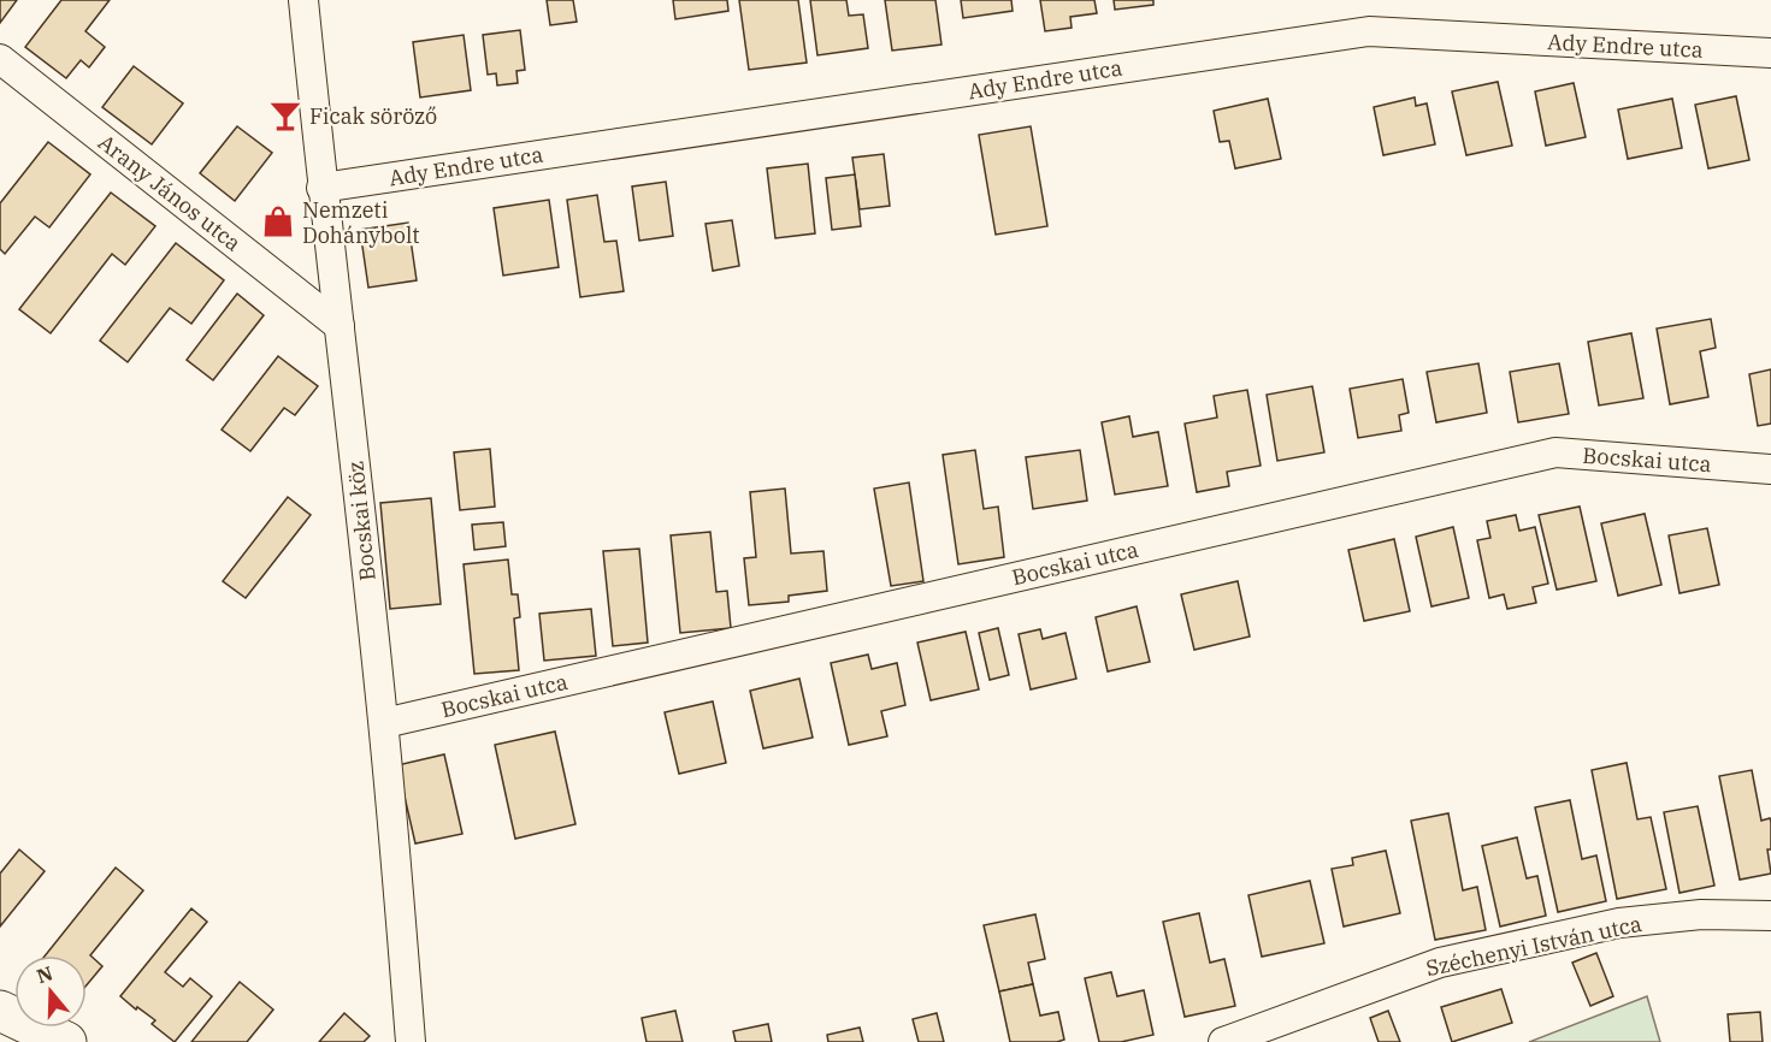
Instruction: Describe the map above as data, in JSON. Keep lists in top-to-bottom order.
{
  "streets": {
    "street": [
      "Ady Endre utca",
      "Arany János utca",
      "Bocskai utca",
      "Bocskai köz",
      "Széchenyi István utca"
    ]
  },
  "crossings": [
    ["Ady Endre utca", "Bocskai köz"],
    ["Arany János utca", "Bocskai köz"],
    ["Bocskai utca", "Bocskai köz"]
  ],
  "places": {
    "bar": ["Ficak söröző"],
    "shop": ["Nemzeti Dohánybolt"]
  },
  "north": "top"
}
